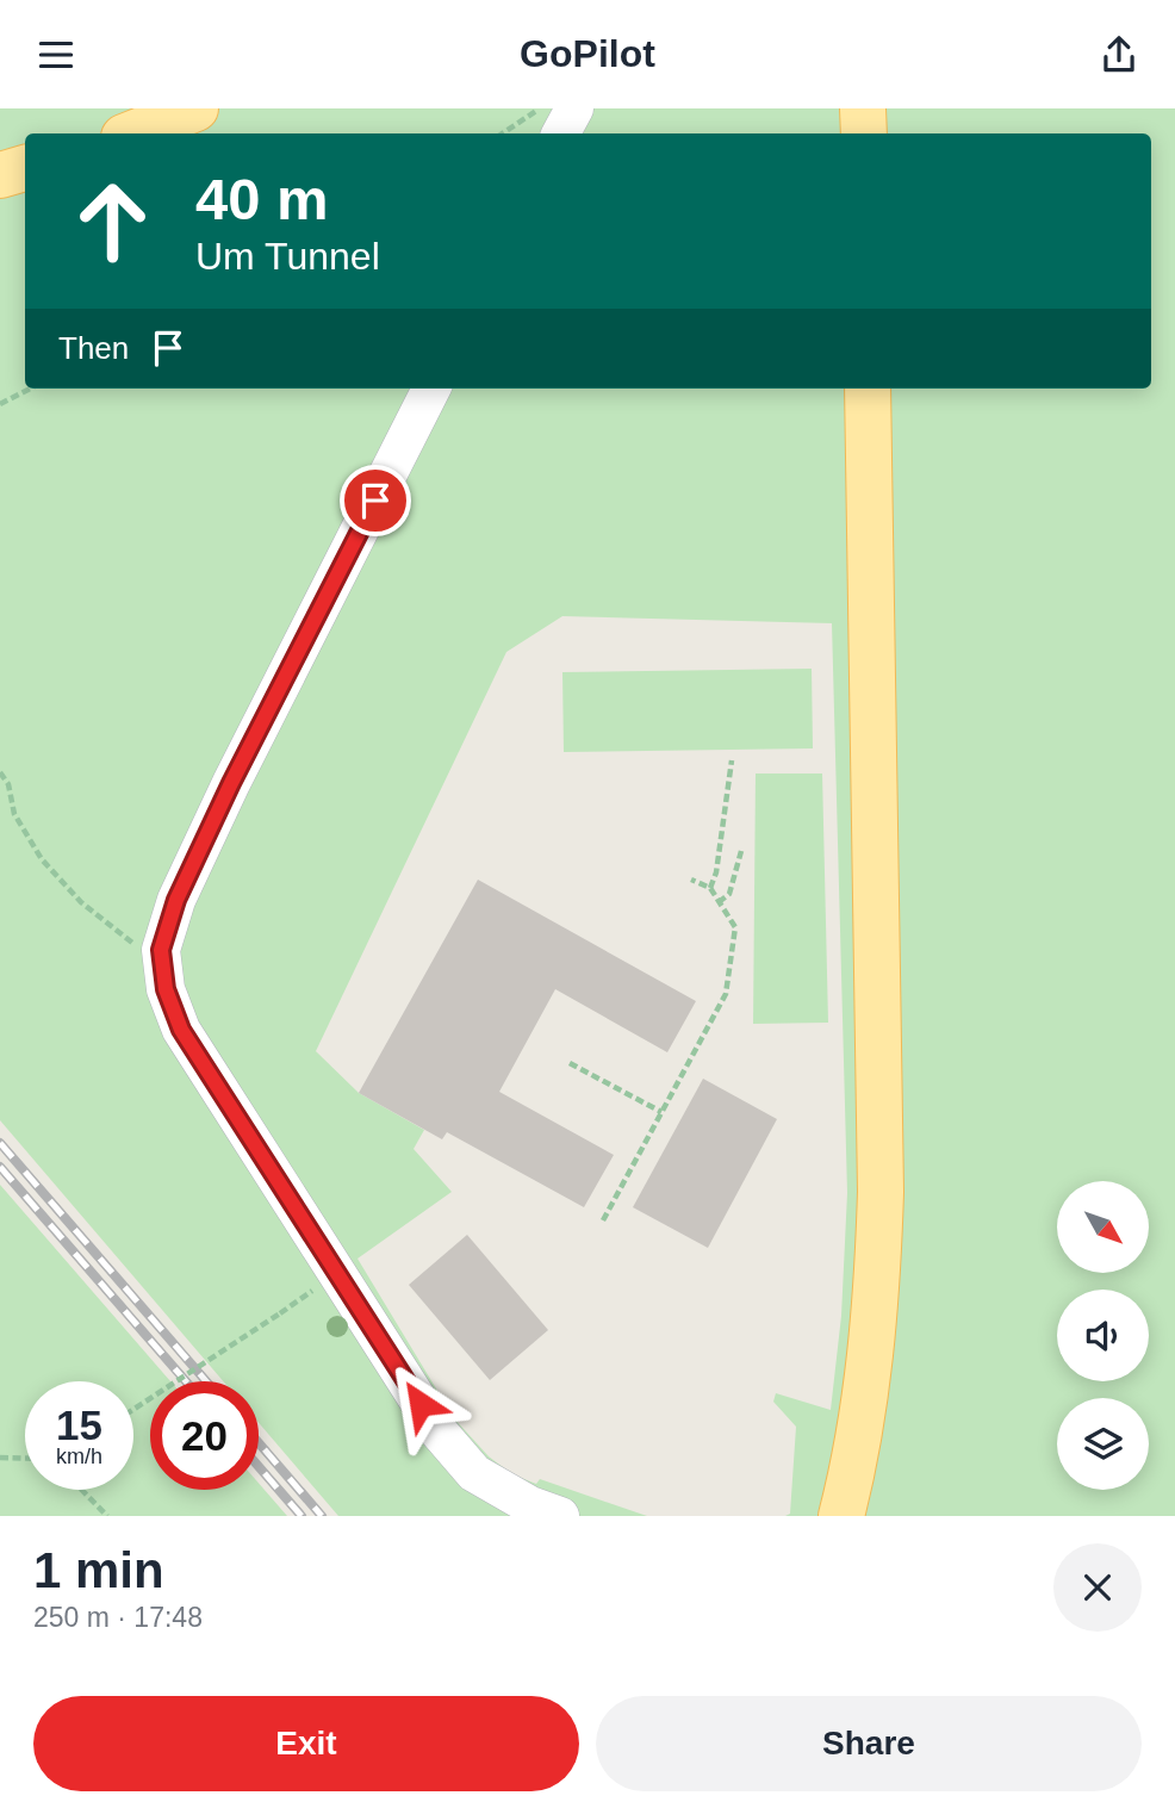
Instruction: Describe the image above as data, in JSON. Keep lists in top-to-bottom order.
{
  "north": "bottom right",
  "page": {
    "header": "GoPilot",
    "turn": ["40 m", "Um Tunnel"],
    "then": "Then",
    "speed": "15 km/h",
    "limit": "20",
    "heading": ["1 min", "250 m · 17:48"],
    "buttons": ["Exit", "Share"]
  }
}
